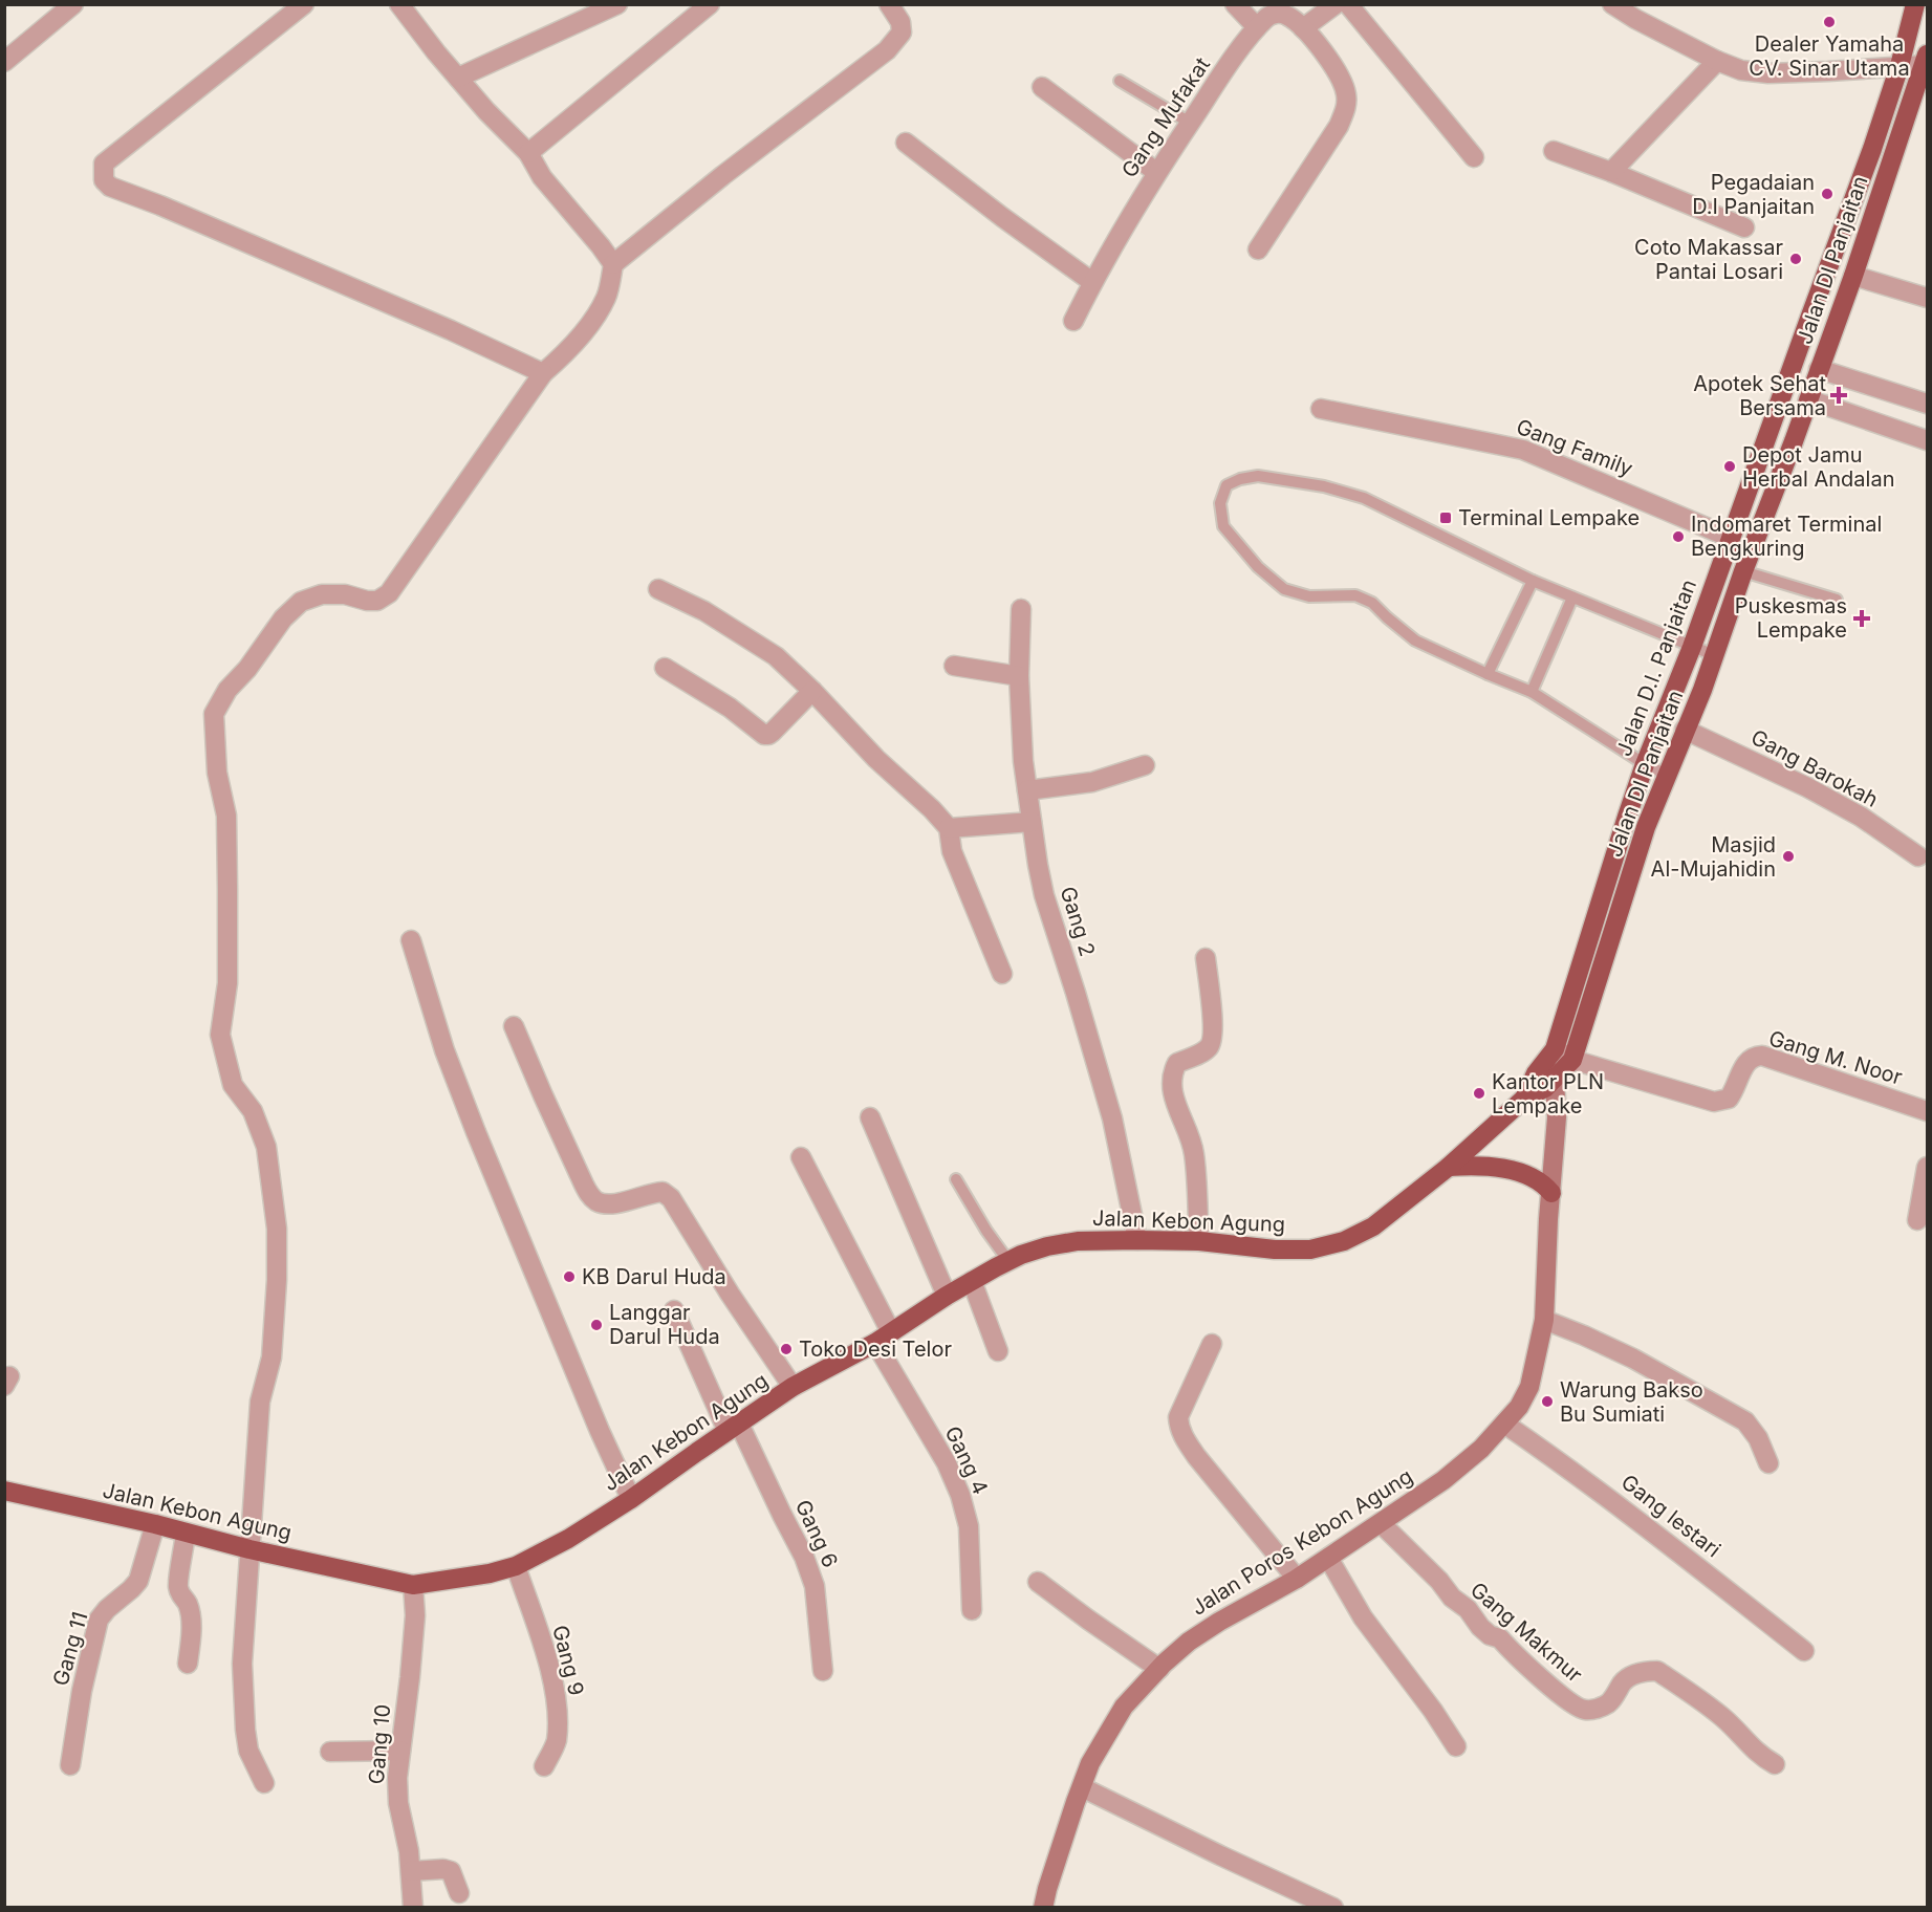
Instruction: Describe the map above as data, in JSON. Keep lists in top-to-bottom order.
{
  "streets": {
    "highway": ["Jalan DI Panjaitan", "Jalan D.I. Panjaitan", "Jalan Kebon Agung"],
    "main road": ["Jalan Poros Kebon Agung"],
    "street": [
      "Gang Mufakat",
      "Gang Family",
      "Gang Barokah",
      "Gang 2",
      "Gang M. Noor",
      "Gang 4",
      "Gang lestari",
      "Gang 6",
      "Gang Makmur",
      "Gang 11",
      "Gang 9",
      "Gang 10"
    ]
  },
  "crossings": [
    ["Jalan DI Panjaitan", "Jalan D.I. Panjaitan"],
    ["Jalan DI Panjaitan", "Gang Barokah"],
    ["Jalan DI Panjaitan", "Gang M. Noor"],
    ["Jalan DI Panjaitan", "Jalan Kebon Agung"],
    ["Jalan DI Panjaitan", "Jalan Poros Kebon Agung"],
    ["Gang Family", "Jalan D.I. Panjaitan"],
    ["Jalan D.I. Panjaitan", "Jalan Kebon Agung"],
    ["Gang 2", "Jalan Kebon Agung"],
    ["Jalan Kebon Agung", "Gang 4"],
    ["Jalan Kebon Agung", "Gang 6"],
    ["Jalan Kebon Agung", "Gang 11"],
    ["Jalan Kebon Agung", "Gang 9"],
    ["Jalan Kebon Agung", "Gang 10"],
    ["Gang lestari", "Jalan Poros Kebon Agung"],
    ["Jalan Poros Kebon Agung", "Gang Makmur"]
  ],
  "places": {
    "other": [
      "Dealer Yamaha CV. Sinar Utama",
      "Pegadaian D.I Panjaitan",
      "Coto Makassar Pantai Losari",
      "Depot Jamu Herbal Andalan",
      "Indomaret Terminal Bengkuring",
      "Masjid Al-Mujahidin",
      "Kantor PLN Lempake",
      "KB Darul Huda",
      "Langgar Darul Huda",
      "Toko Desi Telor",
      "Warung Bakso Bu Sumiati"
    ],
    "health": ["Apotek Sehat Bersama", "Puskesmas Lempake"],
    "transit": ["Terminal Lempake"]
  }
}
